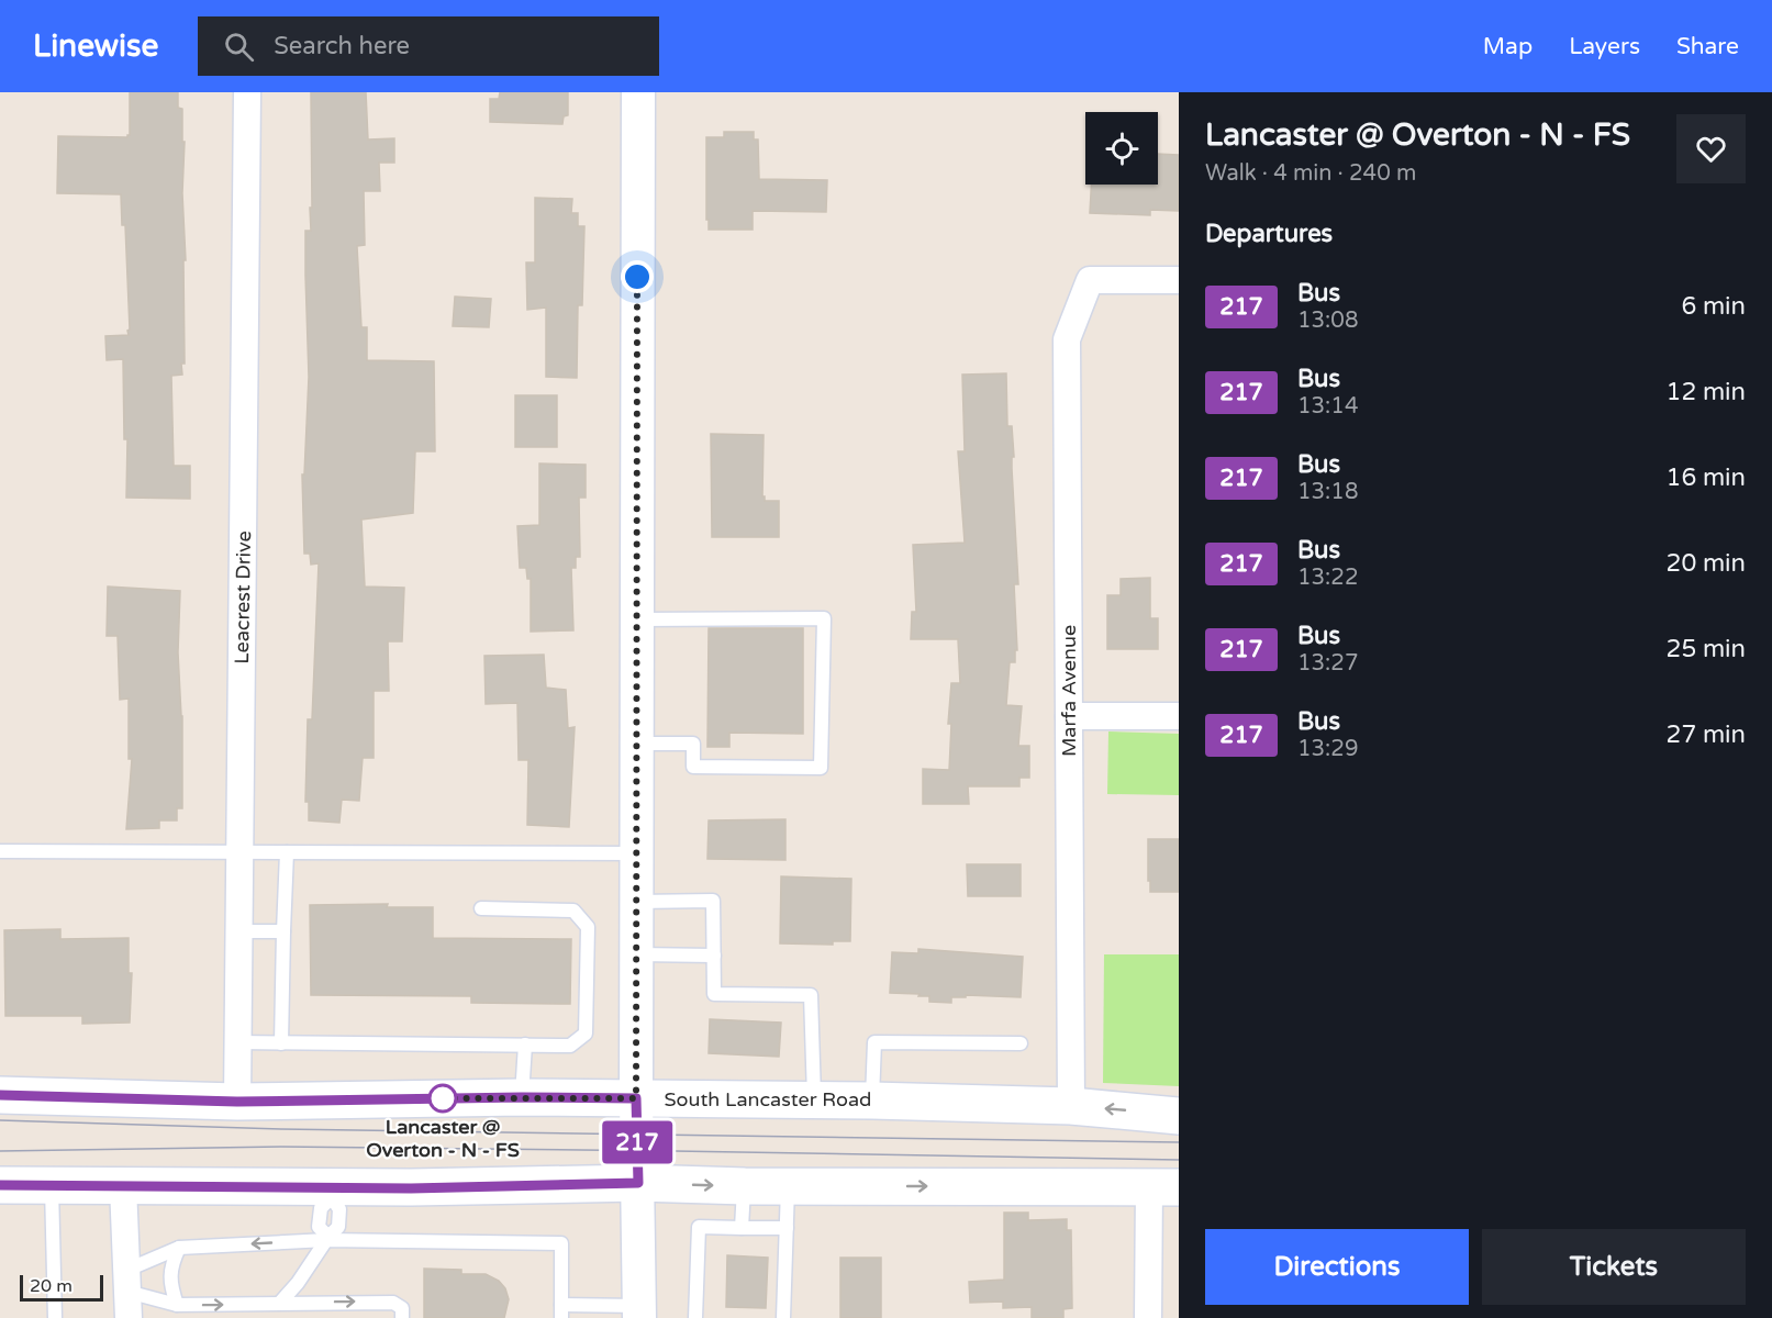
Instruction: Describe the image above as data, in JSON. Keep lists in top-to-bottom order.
{
  "streets": {
    "main road": ["South Lancaster Road"],
    "street": ["Leacrest Drive", "Marfa Avenue"]
  },
  "crossings": [
    ["Leacrest Drive", "South Lancaster Road"],
    ["Marfa Avenue", "South Lancaster Road"]
  ],
  "places": ["Lancaster @ Overton - N - FS"],
  "lines": ["bus line 217"],
  "scale_bar": "20 m",
  "page": {
    "header": "Linewise",
    "search": "Search here",
    "nav": ["Map", "Layers", "Share"],
    "on_map": "217",
    "heading": [
      ["Lancaster @ Overton - N - FS", "Walk · 4 min · 240 m"],
      "Departures"
    ],
    "list": [
      {
        "mark": "217",
        "name": "Bus",
        "note": "13:08",
        "value": "6 min"
      },
      {
        "mark": "217",
        "name": "Bus",
        "note": "13:14",
        "value": "12 min"
      },
      {
        "mark": "217",
        "name": "Bus",
        "note": "13:18",
        "value": "16 min"
      },
      {
        "mark": "217",
        "name": "Bus",
        "note": "13:22",
        "value": "20 min"
      },
      {
        "mark": "217",
        "name": "Bus",
        "note": "13:27",
        "value": "25 min"
      },
      {
        "mark": "217",
        "name": "Bus",
        "note": "13:29",
        "value": "27 min"
      }
    ],
    "buttons": ["Directions", "Tickets"],
    "scale": "20 m"
  }
}
